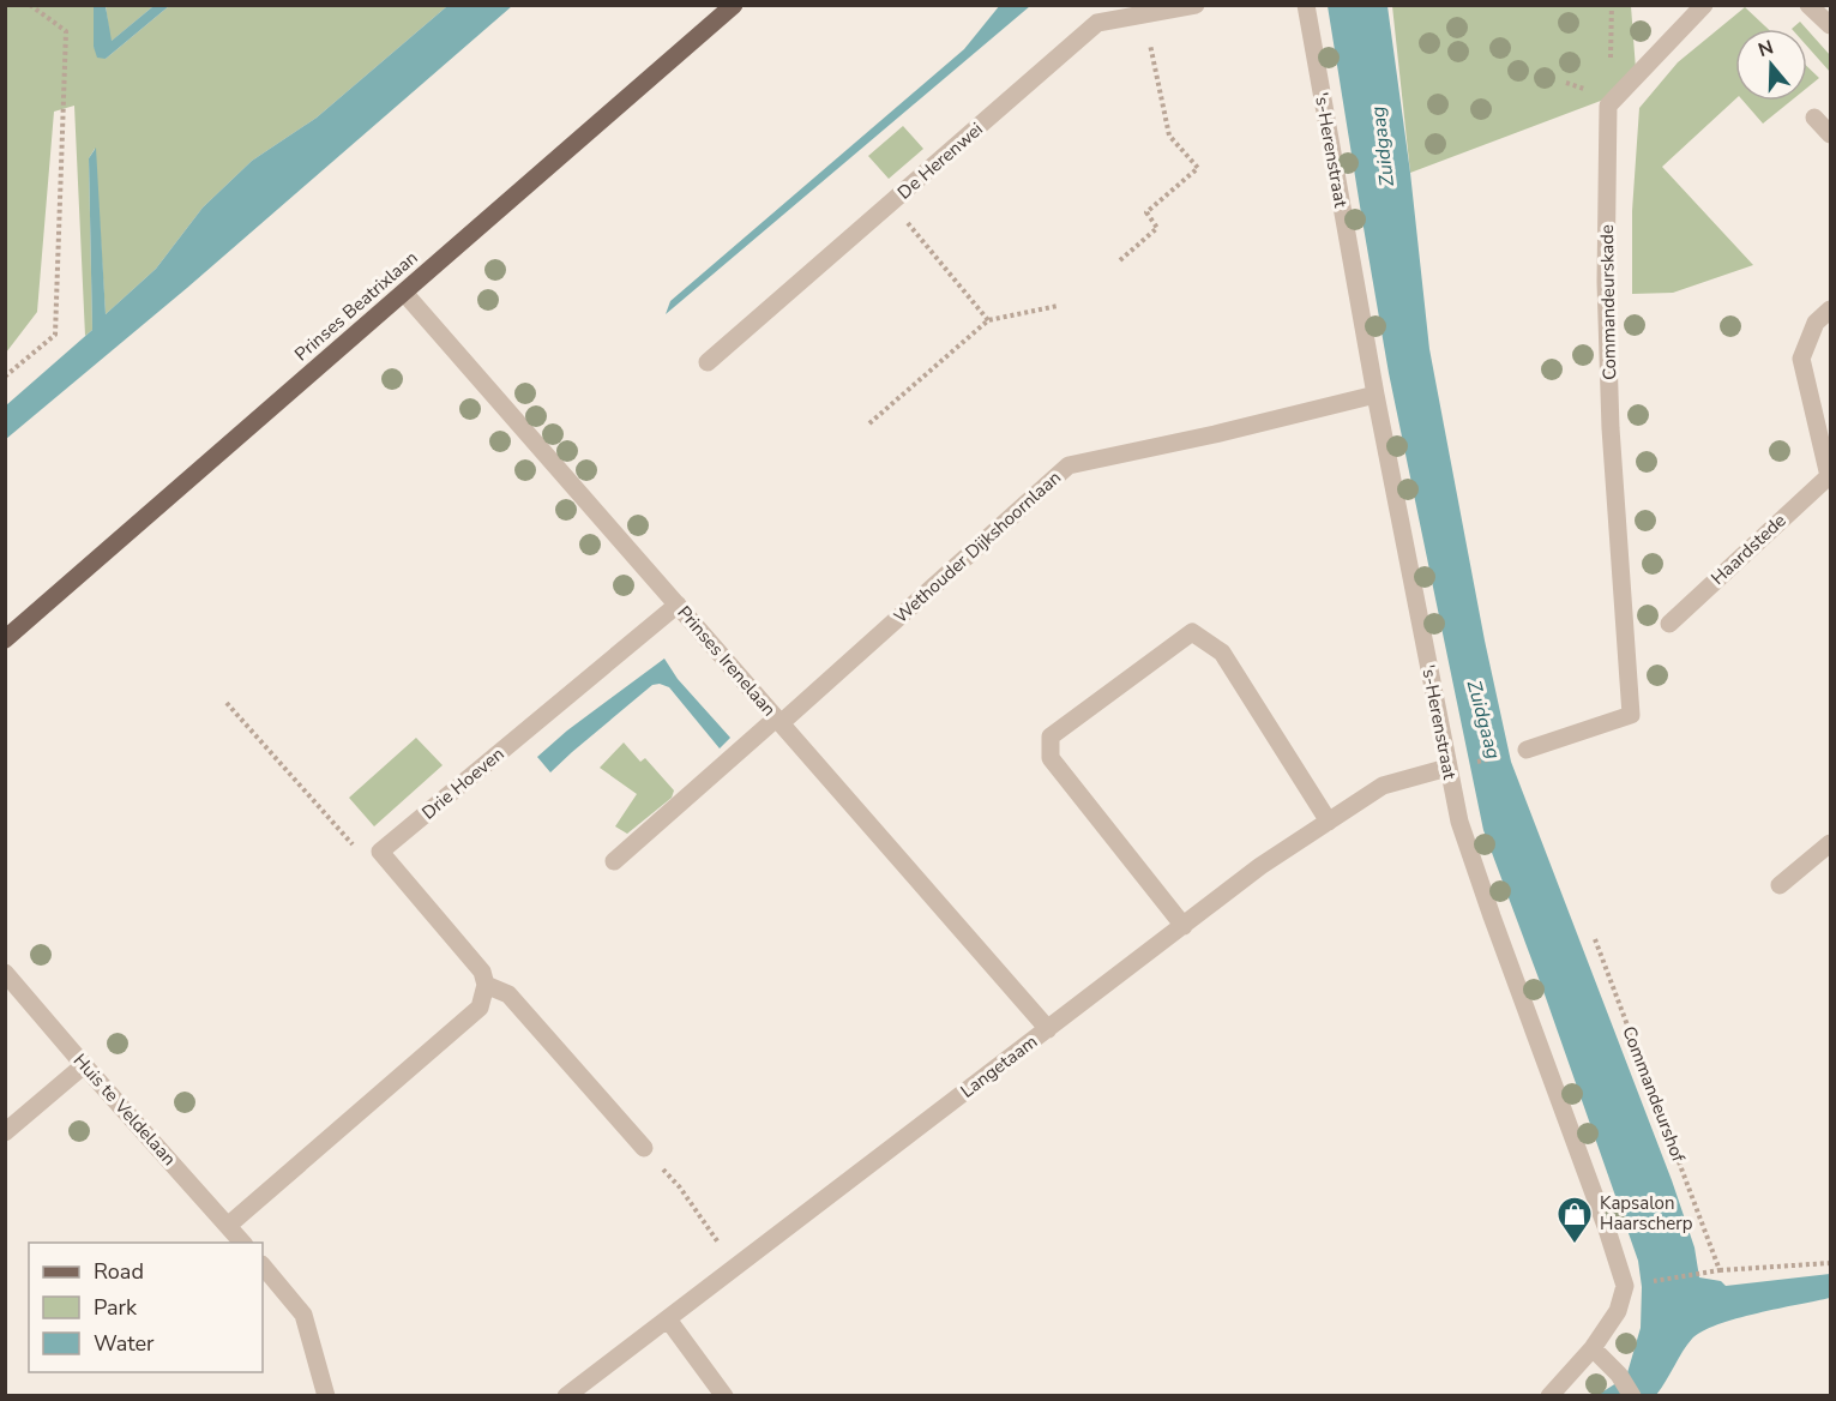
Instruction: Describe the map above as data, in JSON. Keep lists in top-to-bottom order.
{
  "streets": {
    "main road": ["Prinses Beatrixlaan"],
    "street": [
      "'s-Herenstraat",
      "De Herenwei",
      "Commandeurskade",
      "Wethouder Dijkshoornlaan",
      "Haardstede",
      "Prinses Irenelaan",
      "Drie Hoeven",
      "Langetaam",
      "Huis te Veldelaan"
    ],
    "path": ["Commandeurshof"]
  },
  "crossings": [
    ["'s-Herenstraat", "Wethouder Dijkshoornlaan"],
    ["'s-Herenstraat", "Langetaam"],
    ["Prinses Beatrixlaan", "Prinses Irenelaan"],
    ["Wethouder Dijkshoornlaan", "Prinses Irenelaan"],
    ["Prinses Irenelaan", "Drie Hoeven"],
    ["Prinses Irenelaan", "Langetaam"]
  ],
  "water": ["Zuidgaag"],
  "places": {
    "shop": ["Kapsalon Haarscherp"]
  },
  "legend": ["Road", "Park", "Water"],
  "north": "top"
}
